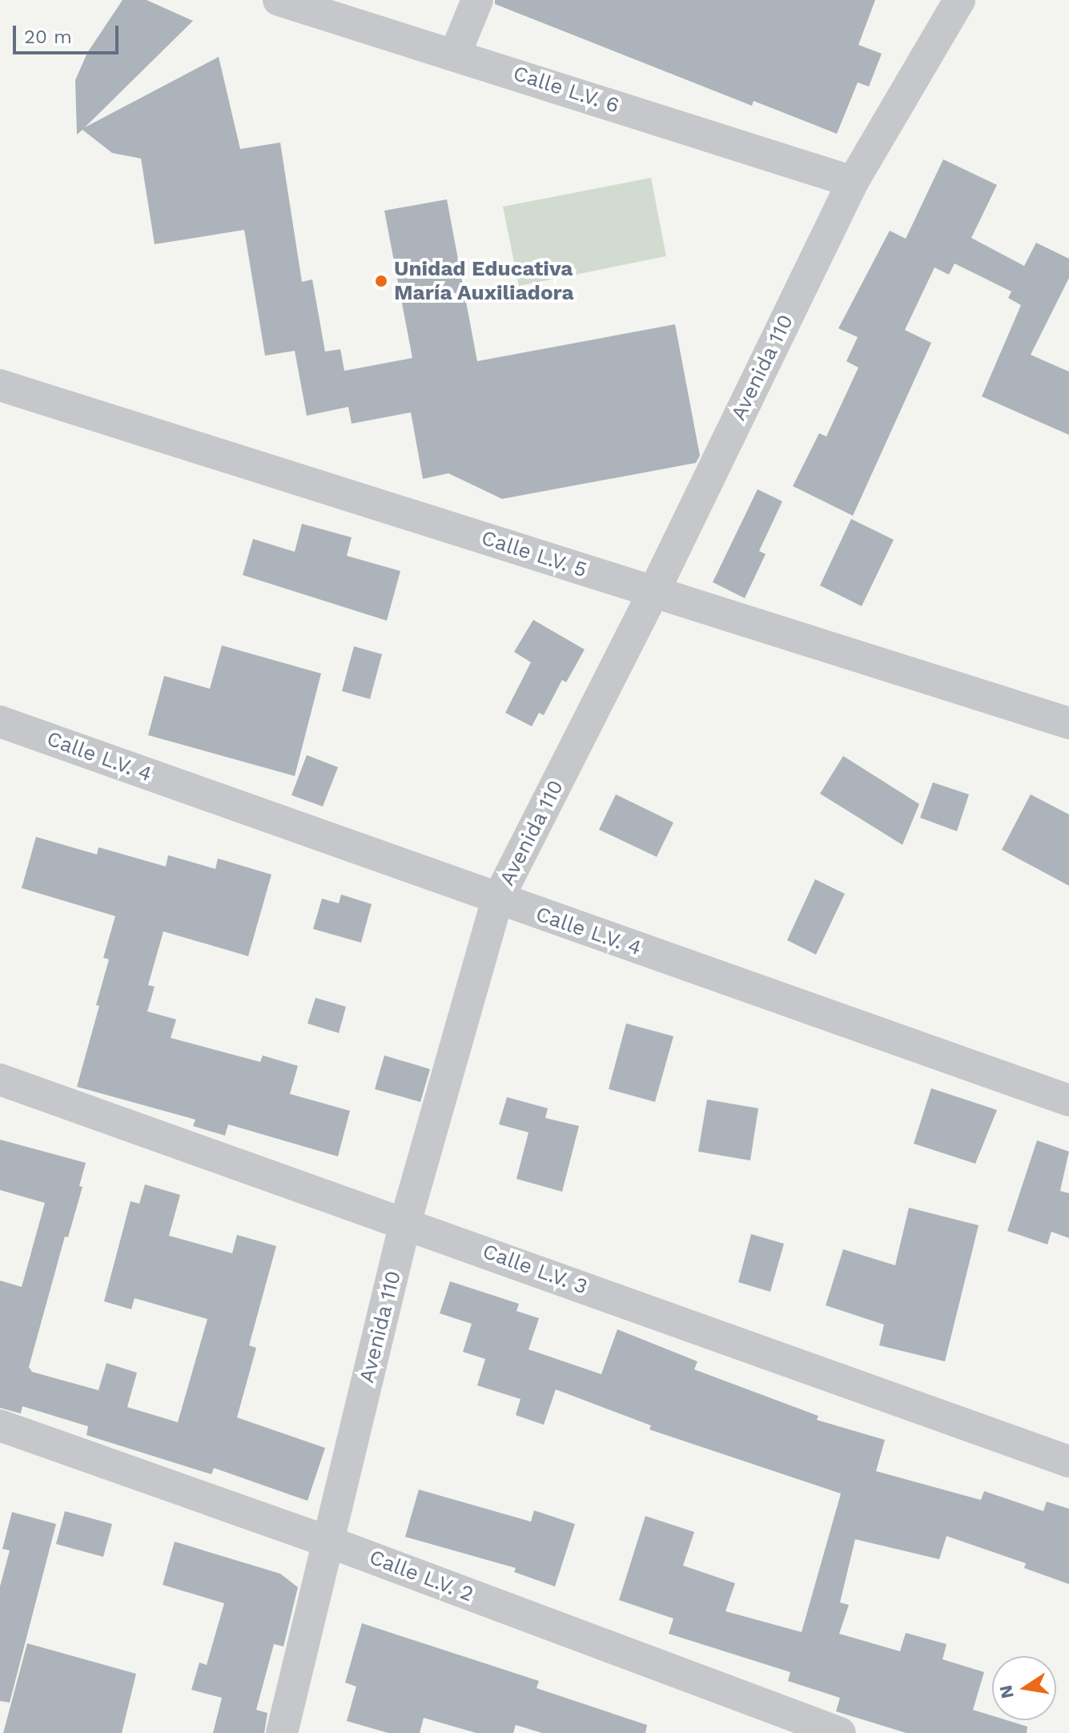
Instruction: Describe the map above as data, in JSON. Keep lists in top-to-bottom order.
{
  "streets": {
    "street": [
      "Calle L.V. 6",
      "Avenida 110",
      "Calle L.V. 5",
      "Calle L.V. 4",
      "Calle L.V. 3",
      "Calle L.V. 2"
    ]
  },
  "crossings": [
    ["Calle L.V. 6", "Avenida 110"],
    ["Avenida 110", "Calle L.V. 5"],
    ["Avenida 110", "Calle L.V. 4"],
    ["Avenida 110", "Calle L.V. 3"],
    ["Avenida 110", "Calle L.V. 2"]
  ],
  "places": ["Unidad Educativa María Auxiliadora"],
  "scale_bar": "20 m",
  "north": "left"
}
